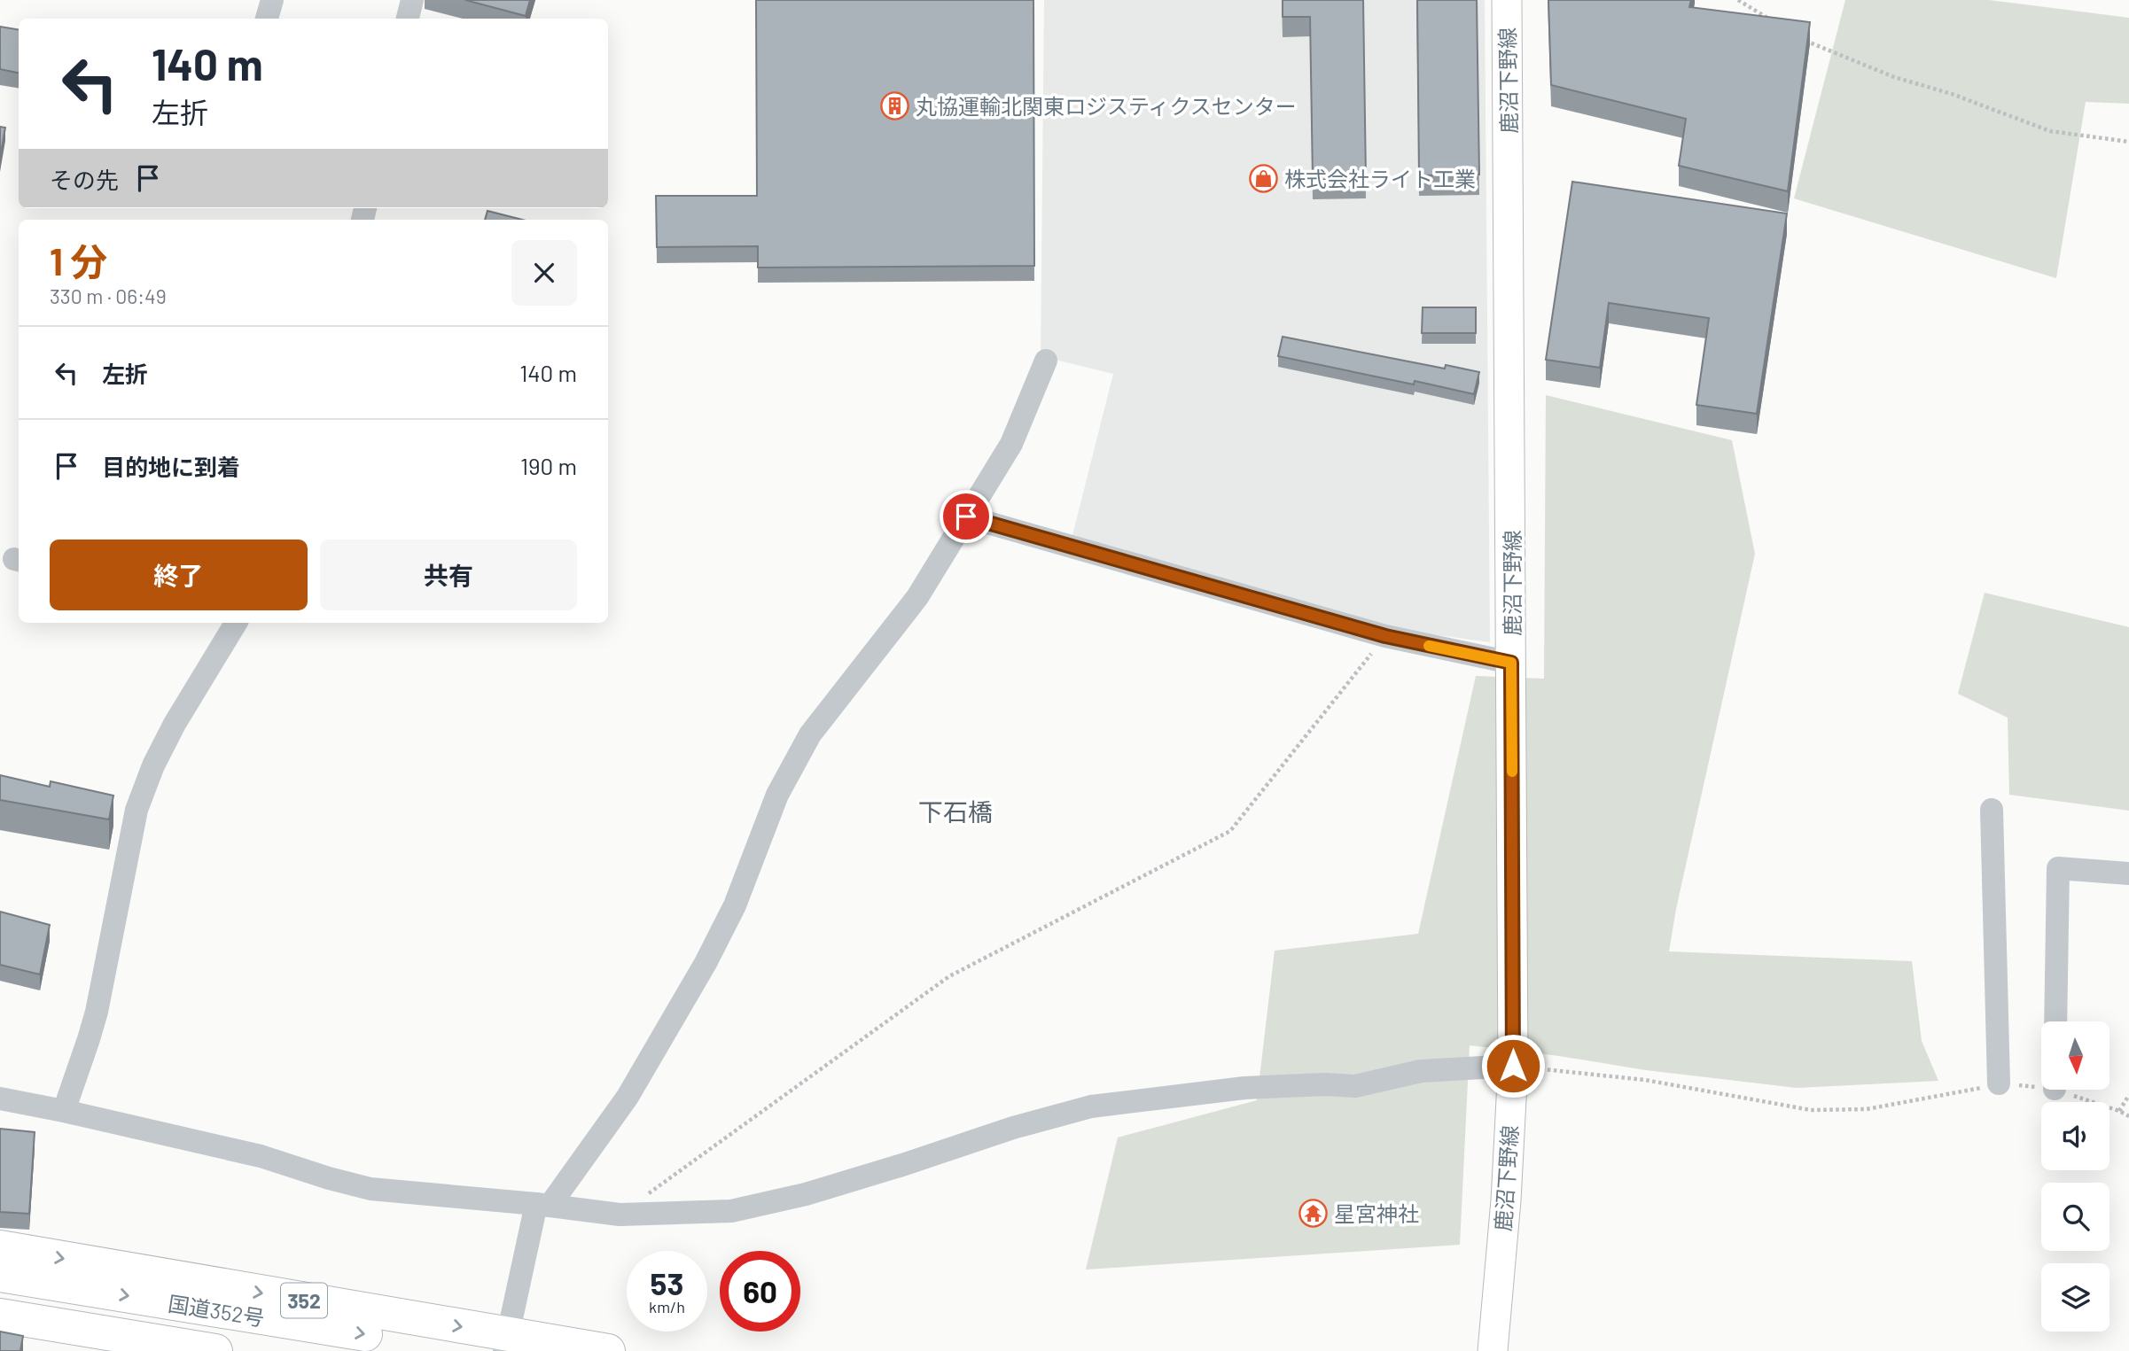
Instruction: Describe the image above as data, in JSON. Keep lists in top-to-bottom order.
{
  "streets": {
    "highway": ["352", "国道352号"],
    "main road": ["鹿沼下野線"]
  },
  "crossings": [
    ["352", "国道352号"]
  ],
  "districts": ["下石橋"],
  "places": {
    "building": ["丸協運輸北関東ロジスティクスセンター"],
    "shop": ["株式会社ライト工業"],
    "temple": ["星宮神社"]
  },
  "north": "bottom",
  "page": {
    "turn": ["140 m", "左折"],
    "then": "その先",
    "heading": ["1 分", "330 m · 06:49"],
    "list": [
      {
        "name": "左折",
        "value": "140 m"
      },
      {
        "name": "目的地に到着",
        "value": "190 m"
      }
    ],
    "buttons": ["終了", "共有"],
    "speed": "53 km/h",
    "limit": "60"
  }
}
